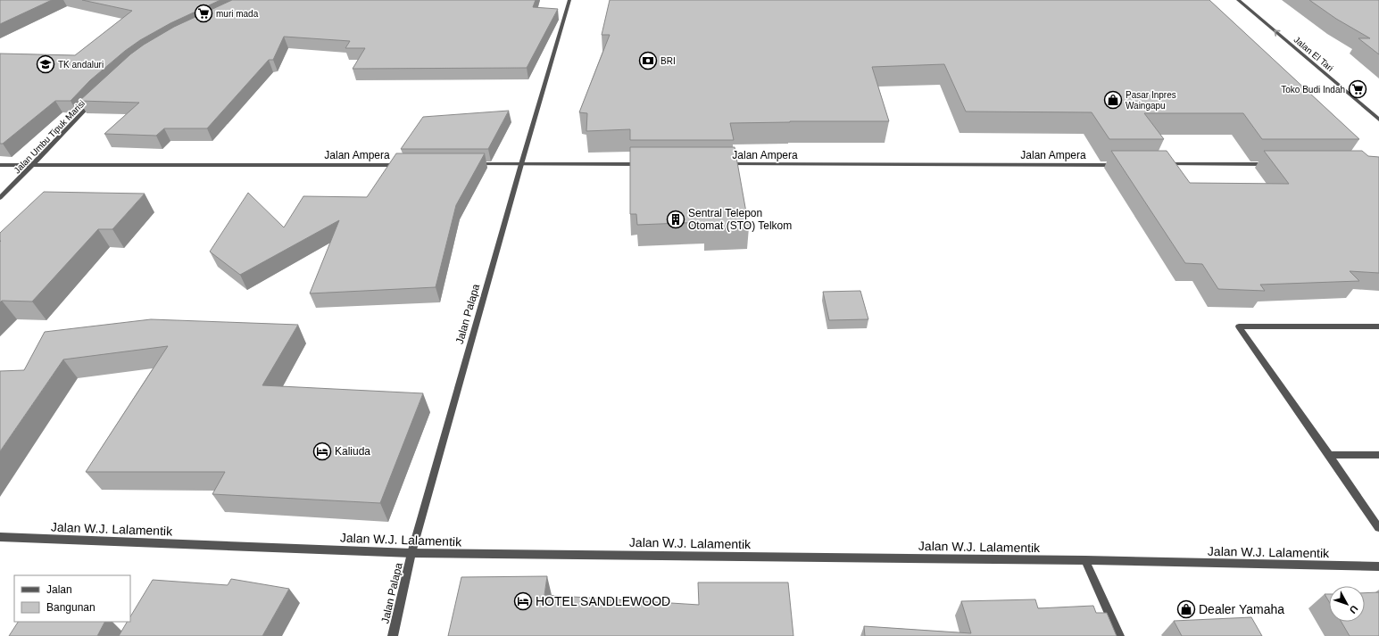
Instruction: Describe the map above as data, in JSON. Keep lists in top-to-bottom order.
{
  "streets": {
    "street": [
      "Jalan El Tari",
      "Jalan Umbu Tipuk Marisi",
      "Jalan Ampera",
      "Jalan Palapa",
      "Jalan W.J. Lalamentik"
    ]
  },
  "crossings": [
    ["Jalan Umbu Tipuk Marisi", "Jalan Ampera"],
    ["Jalan Palapa", "Jalan W.J. Lalamentik"]
  ],
  "one_way": ["Jalan El Tari"],
  "places": {
    "supermarket": ["muri mada", "Toko Budi Indah"],
    "bank": ["BRI"],
    "school or university": ["TK andaluri"],
    "shop": ["Pasar Inpres Waingapu", "Dealer Yamaha"],
    "building": ["Sentral Telepon Otomat (STO) Telkom"],
    "hotel": ["Kaliuda", "HOTEL SANDLEWOOD"]
  },
  "legend": ["Jalan", "Bangunan"],
  "north": "bottom right"
}
